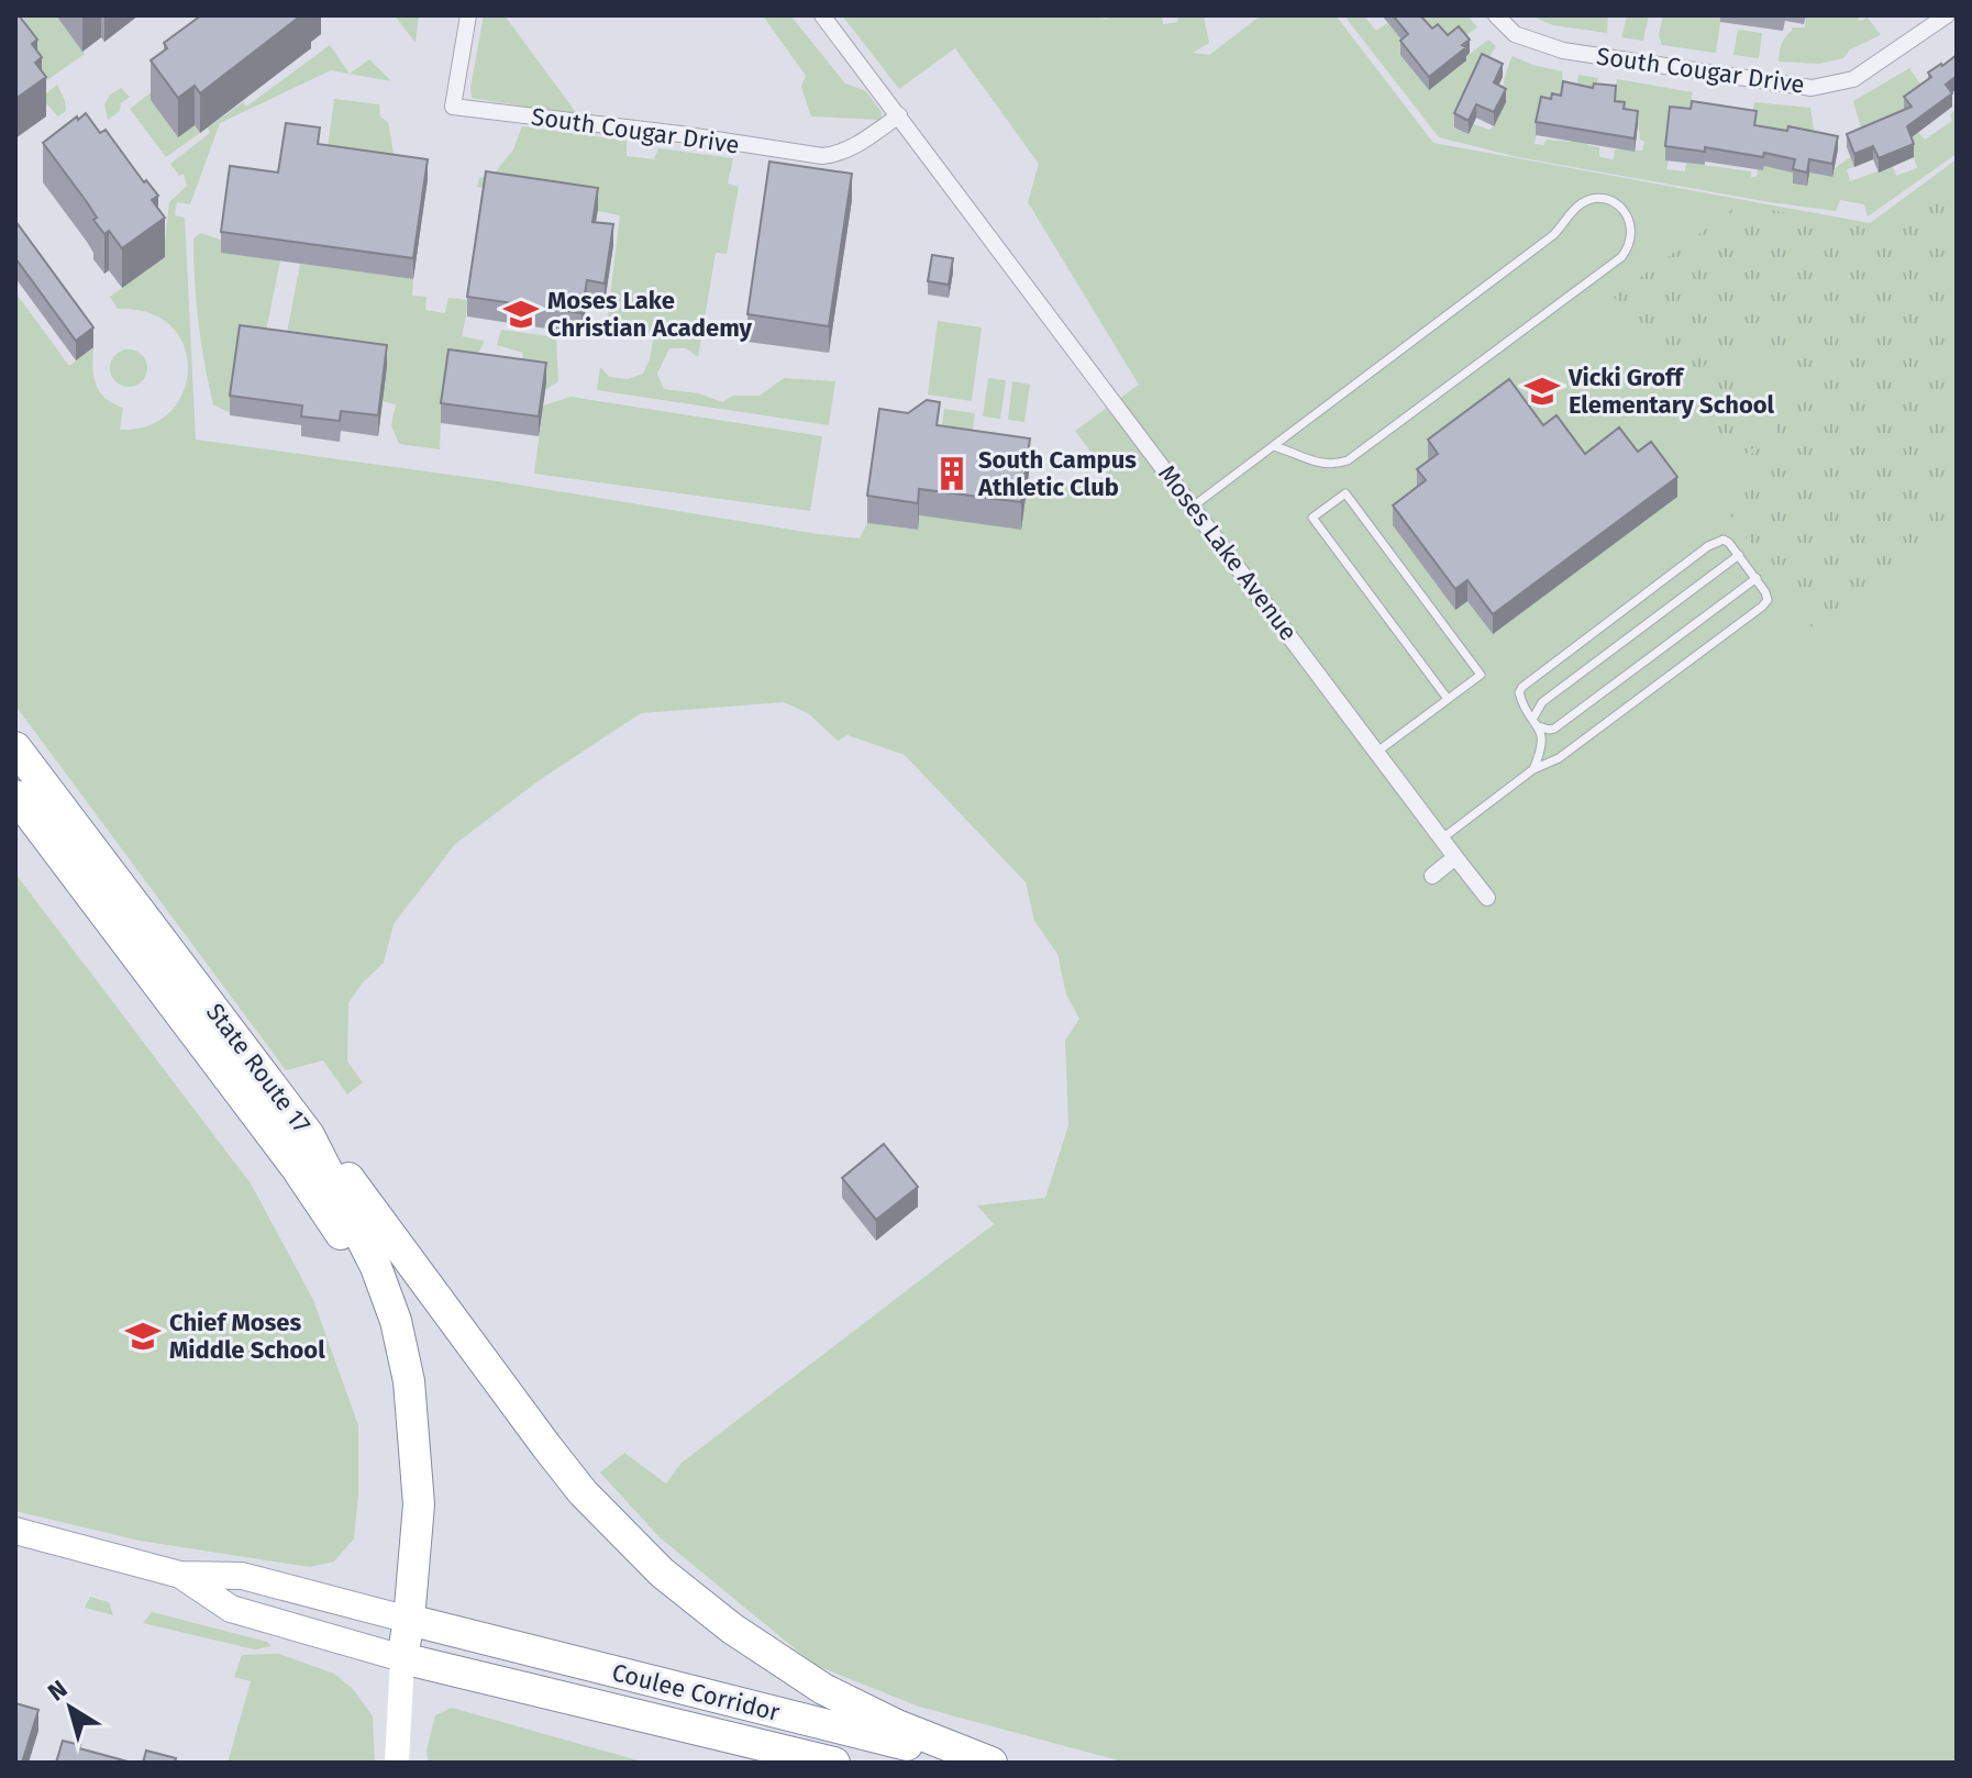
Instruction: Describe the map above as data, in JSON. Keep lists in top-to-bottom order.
{
  "streets": {
    "highway": ["State Route 17", "Coulee Corridor"],
    "street": ["South Cougar Drive", "Moses Lake Avenue"]
  },
  "crossings": [
    ["South Cougar Drive", "Moses Lake Avenue"],
    ["State Route 17", "Coulee Corridor"]
  ],
  "places": {
    "school or university": ["Moses Lake Christian Academy", "Vicki Groff Elementary School", "Chief Moses Middle School"],
    "building": ["South Campus Athletic Club"]
  },
  "north": "top left"
}
